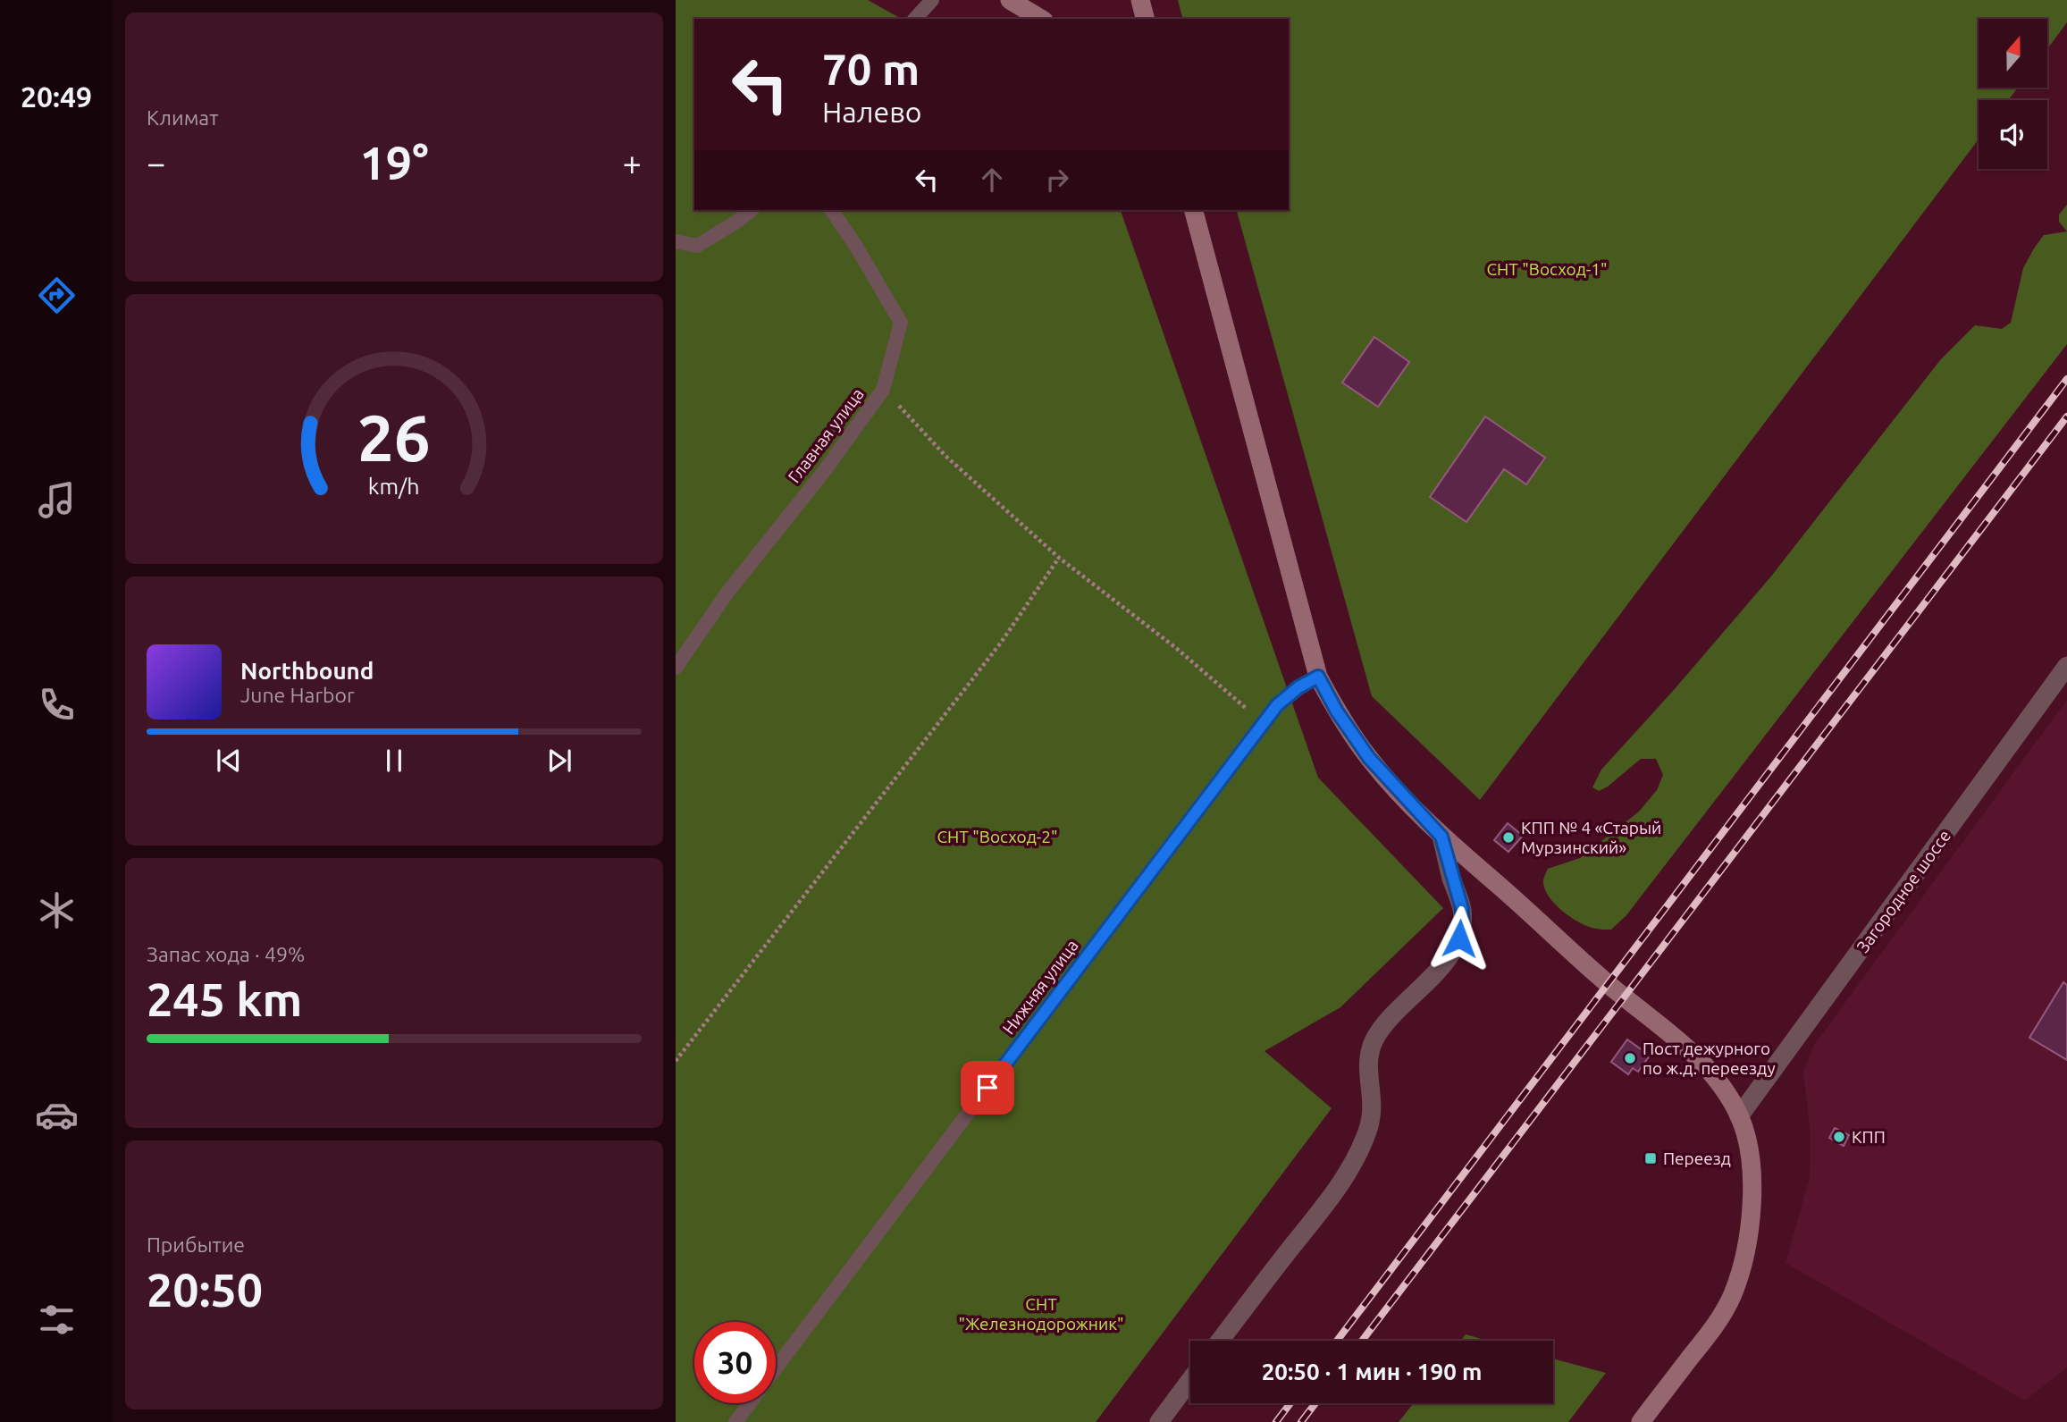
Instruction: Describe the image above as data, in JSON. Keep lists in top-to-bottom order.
{
  "streets": {
    "street": ["Загородное шоссе"],
    "lane": ["Главная улица", "Нижняя улица"]
  },
  "parks": ["СНТ \"Восход-1\"", "СНТ \"Восход-2\"", "СНТ \"Железнодорожник\""],
  "places": {
    "other": ["КПП № 4 «Старый Мурзинский»", "Пост дежурного по ж.д. переезду", "КПП"],
    "transit": ["Переезд"]
  },
  "north": "top",
  "page": {
    "tabs": "20:49",
    "tile": [
      "Климат",
      ["Запас хода · 49%", "245 km"],
      ["Прибытие", "20:50"]
    ],
    "turn": ["70 m", "Налево"],
    "heat": ["−", "19°", "+"],
    "song": ["Northbound", "June Harbor"],
    "limit": "30",
    "trip": "20:50 · 1 мин · 190 m",
    "gauge": ["26", "km/h"]
  }
}
